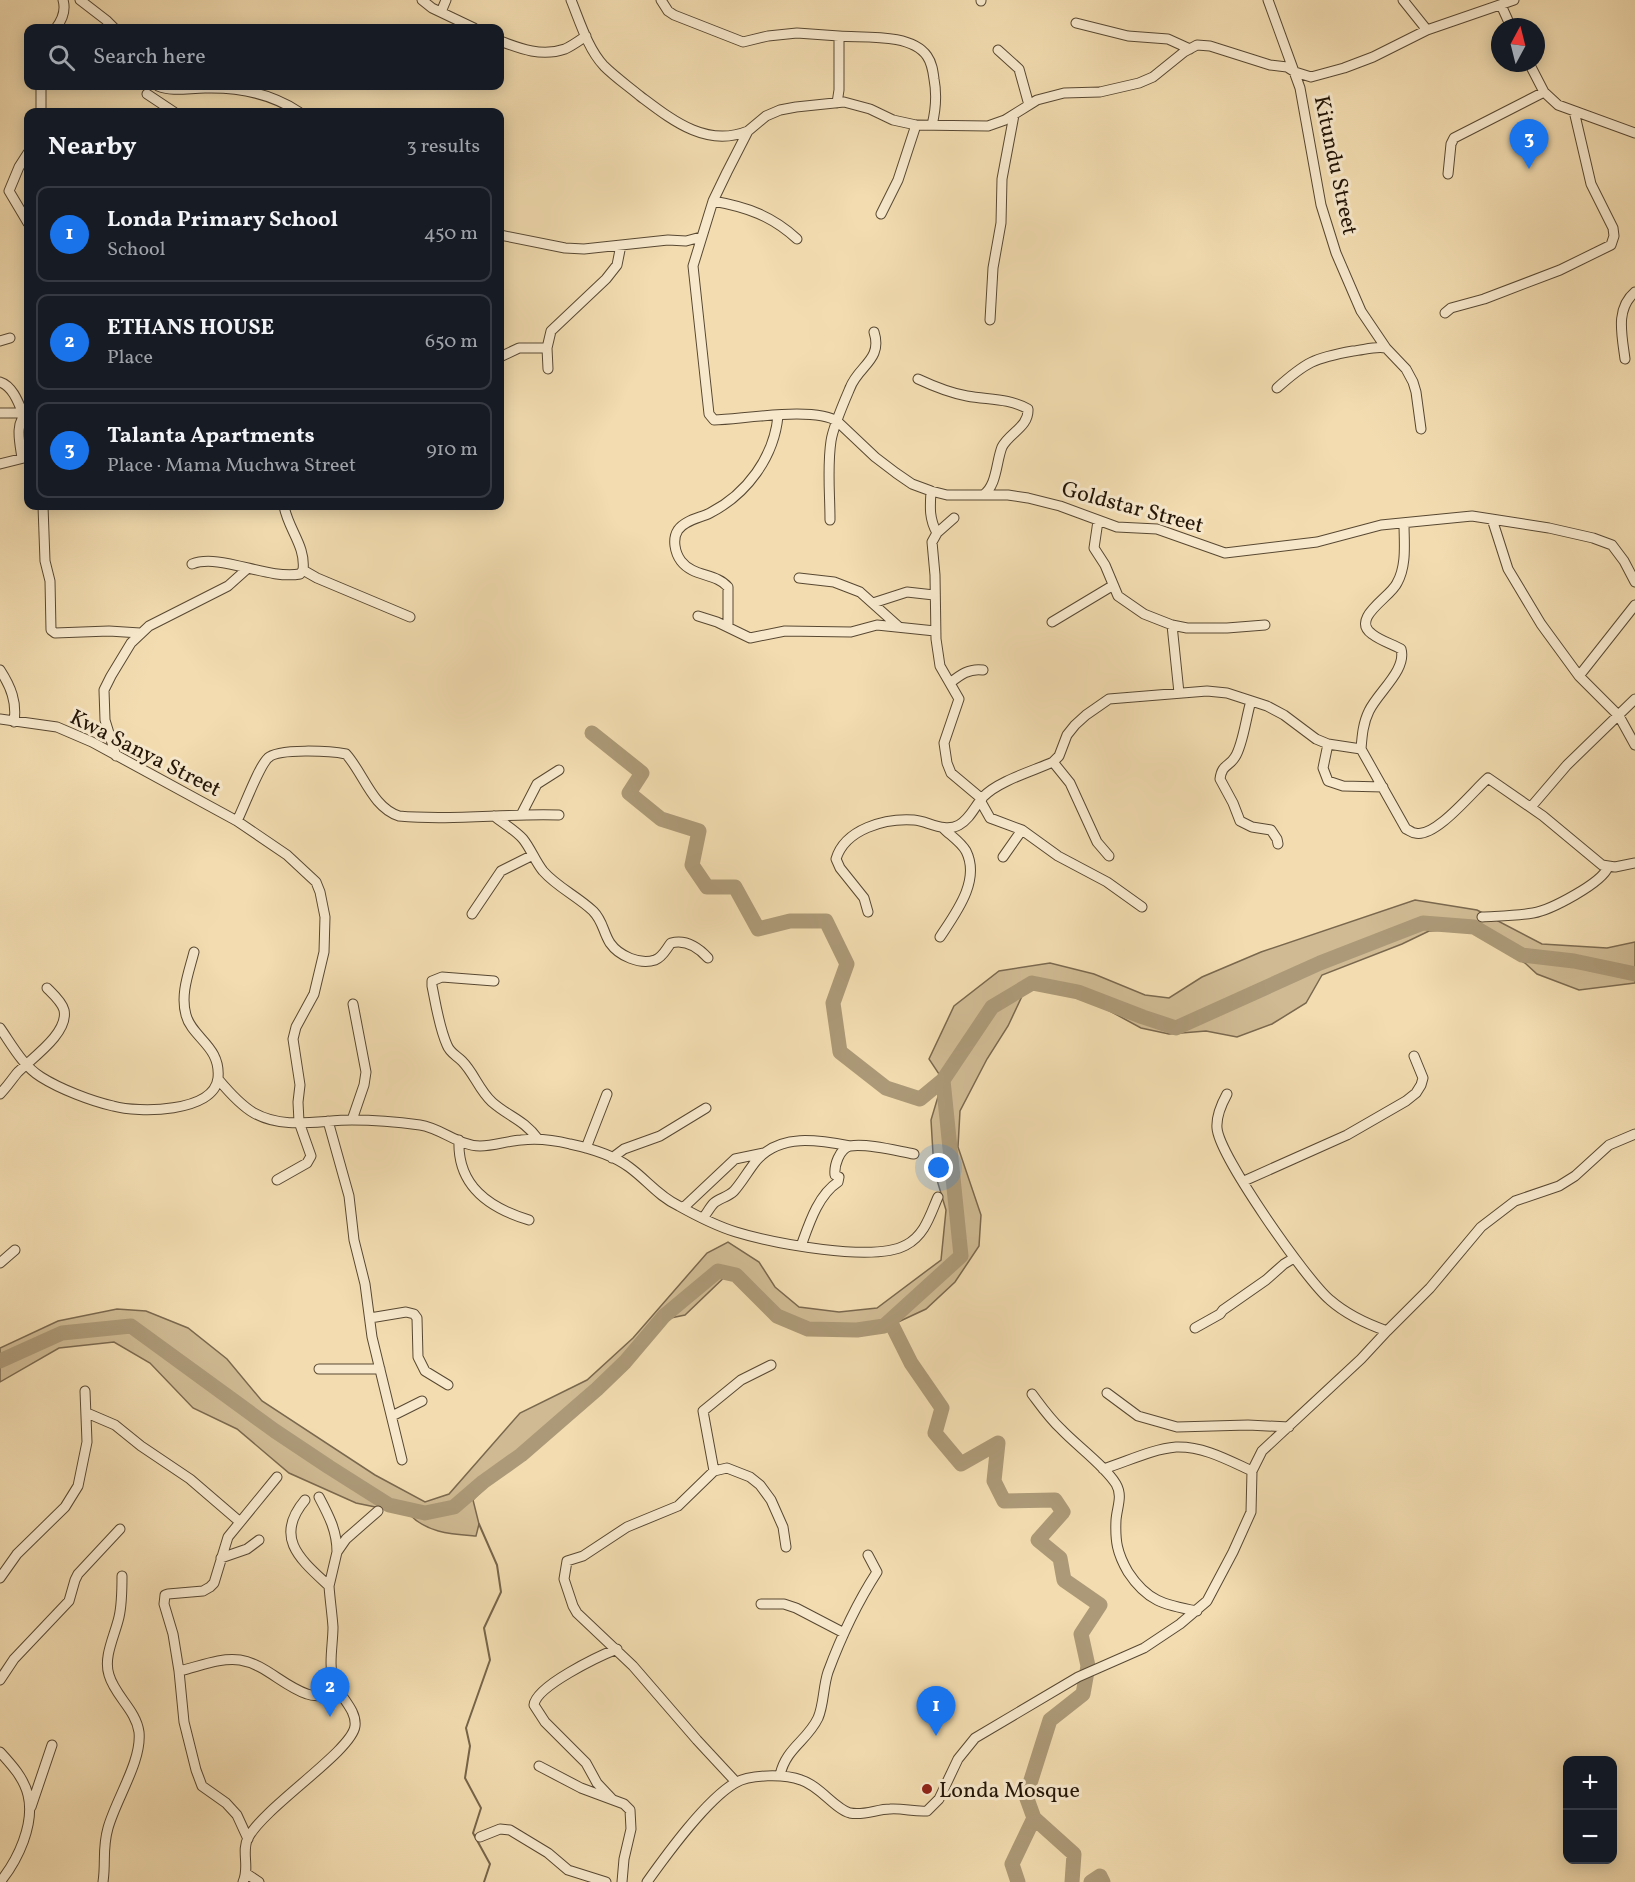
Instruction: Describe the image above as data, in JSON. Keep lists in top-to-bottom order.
{
  "streets": {
    "street": ["Kitundu Street", "Goldstar Street", "Kwa Sanya Street"]
  },
  "places": ["Londa Mosque"],
  "north": "top",
  "page": {
    "search": "Search here",
    "heading": ["Nearby", "3 results"],
    "pins": ["3", "2", "1"],
    "list": [
      {
        "mark": "1",
        "name": "Londa Primary School",
        "note": "School",
        "value": "450 m"
      },
      {
        "mark": "2",
        "name": "ETHANS HOUSE",
        "note": "Place",
        "value": "650 m"
      },
      {
        "mark": "3",
        "name": "Talanta Apartments",
        "note": "Place · Mama Muchwa Street",
        "value": "910 m"
      }
    ],
    "map_buttons": ["+", "−"]
  }
}
